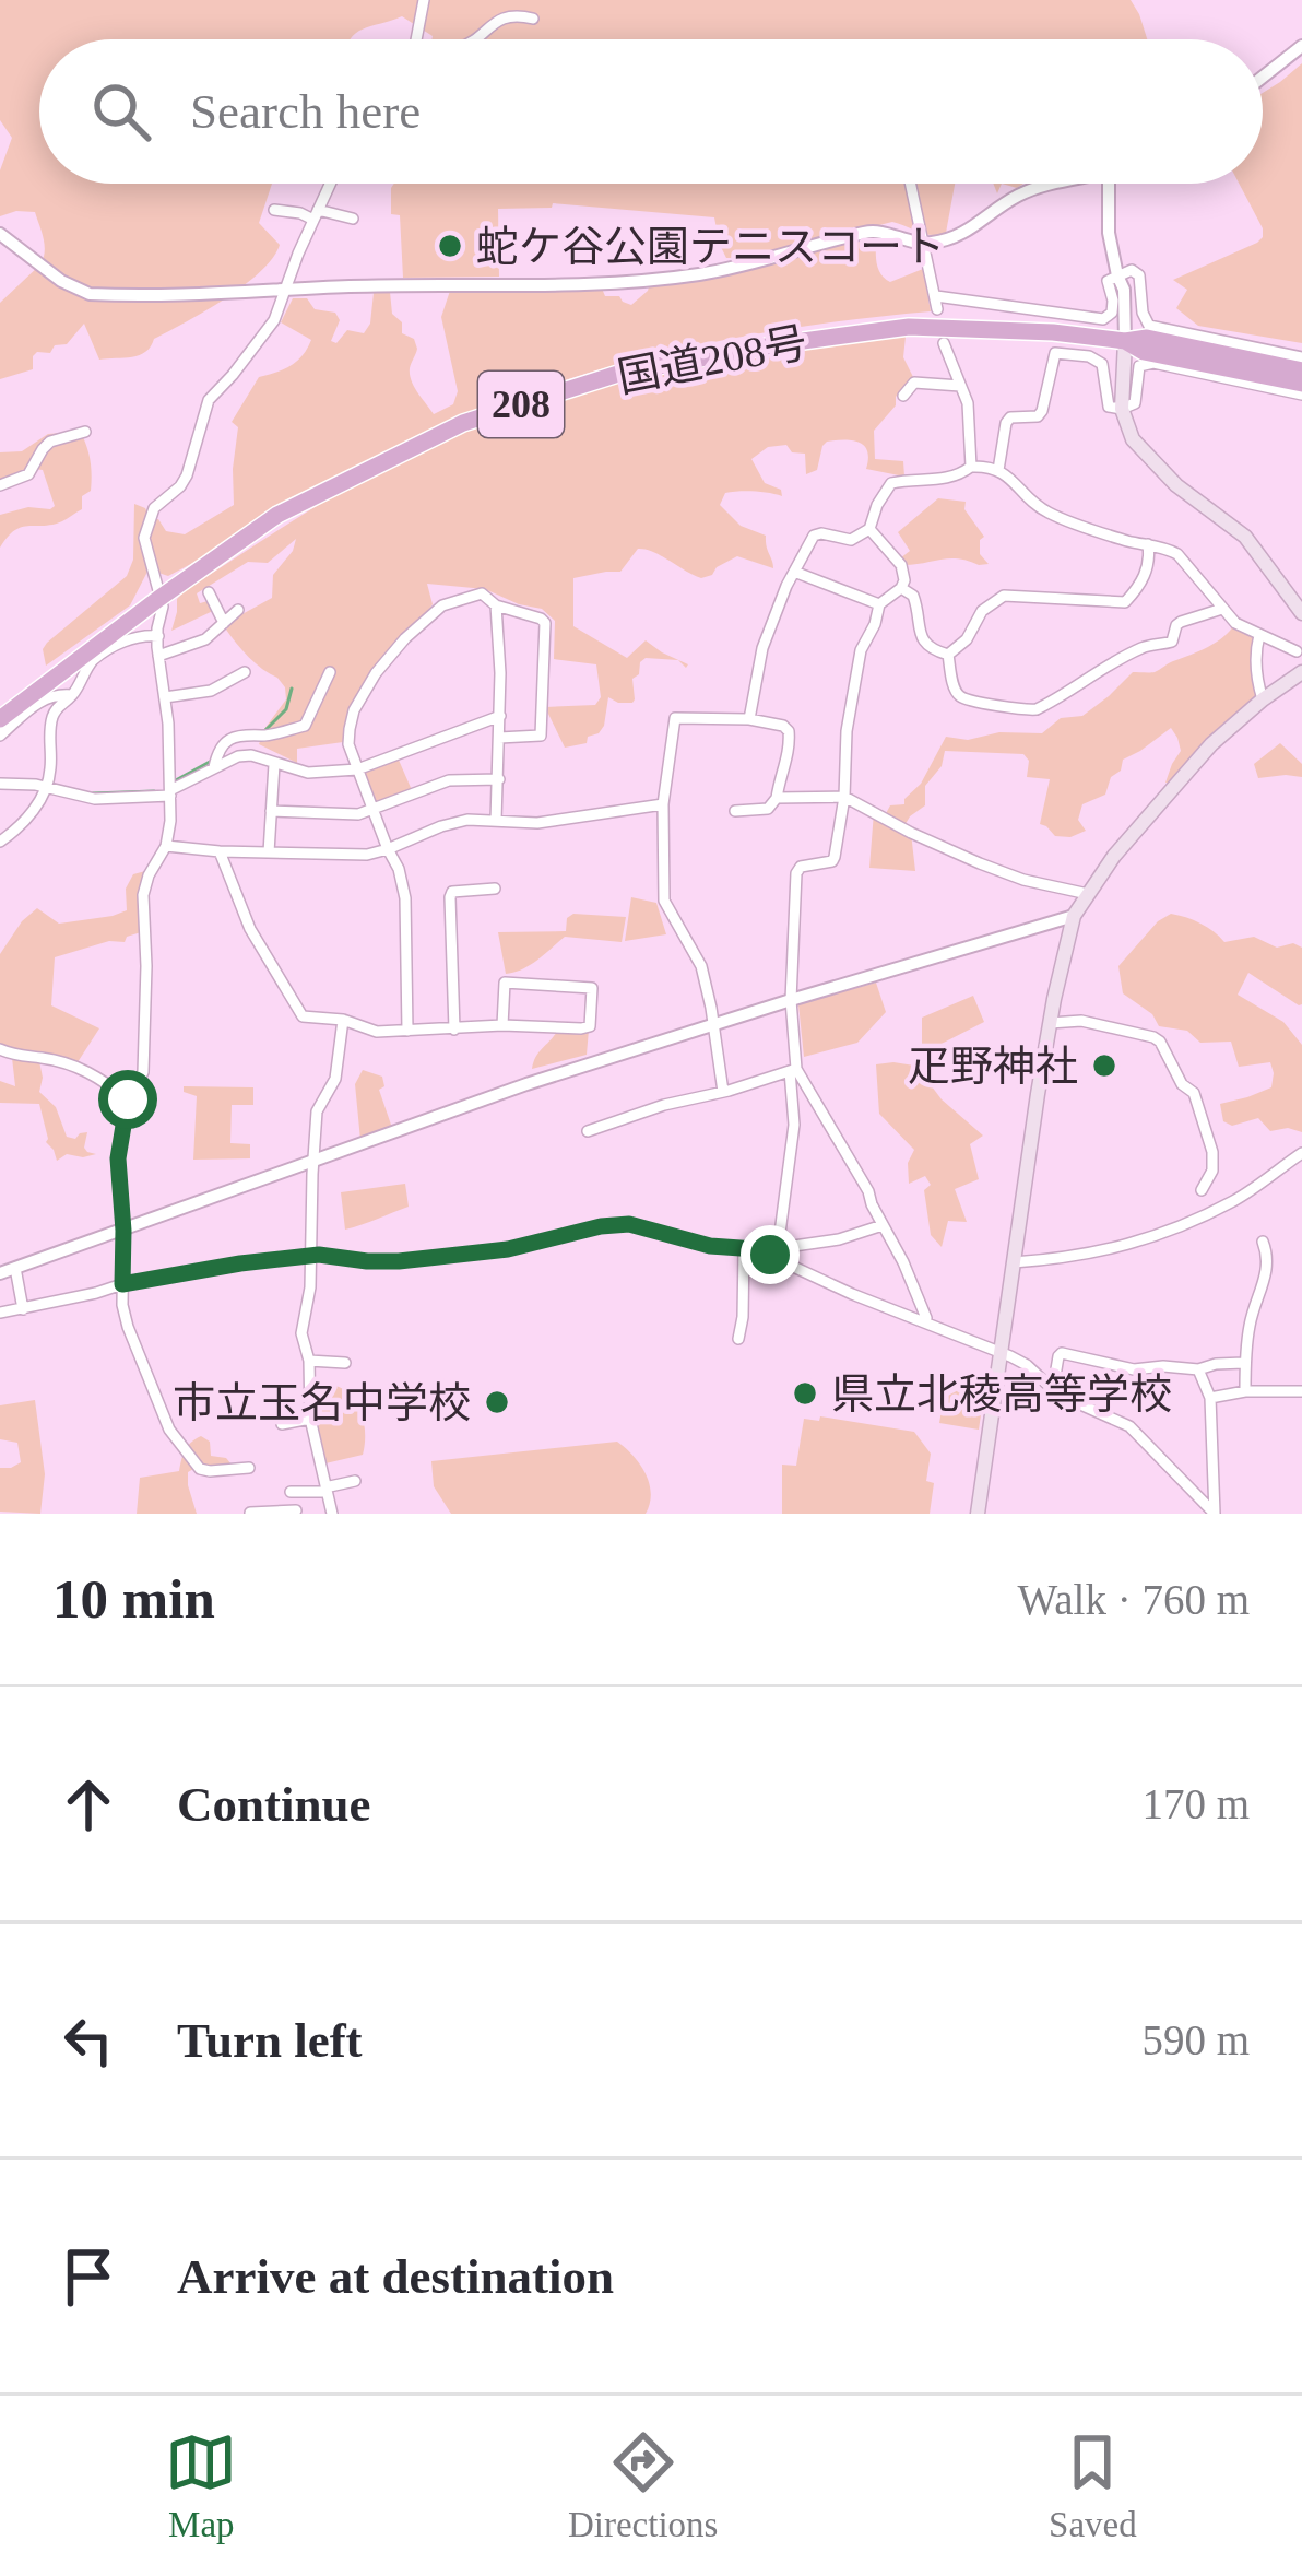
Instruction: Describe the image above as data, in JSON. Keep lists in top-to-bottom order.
{
  "streets": {
    "highway": ["国道208号", "208"]
  },
  "places": [
    "蛇ケ谷公園テニスコート",
    "疋野神社",
    "県立北稜高等学校",
    "市立玉名中学校"
  ],
  "page": {
    "search": "Search here",
    "heading": ["10 min", "Walk · 760 m"],
    "list": [
      ["Continue", "170 m"],
      ["Turn left", "590 m"],
      "Arrive at destination"
    ],
    "nav": ["Map", "Directions", "Saved"]
  }
}
